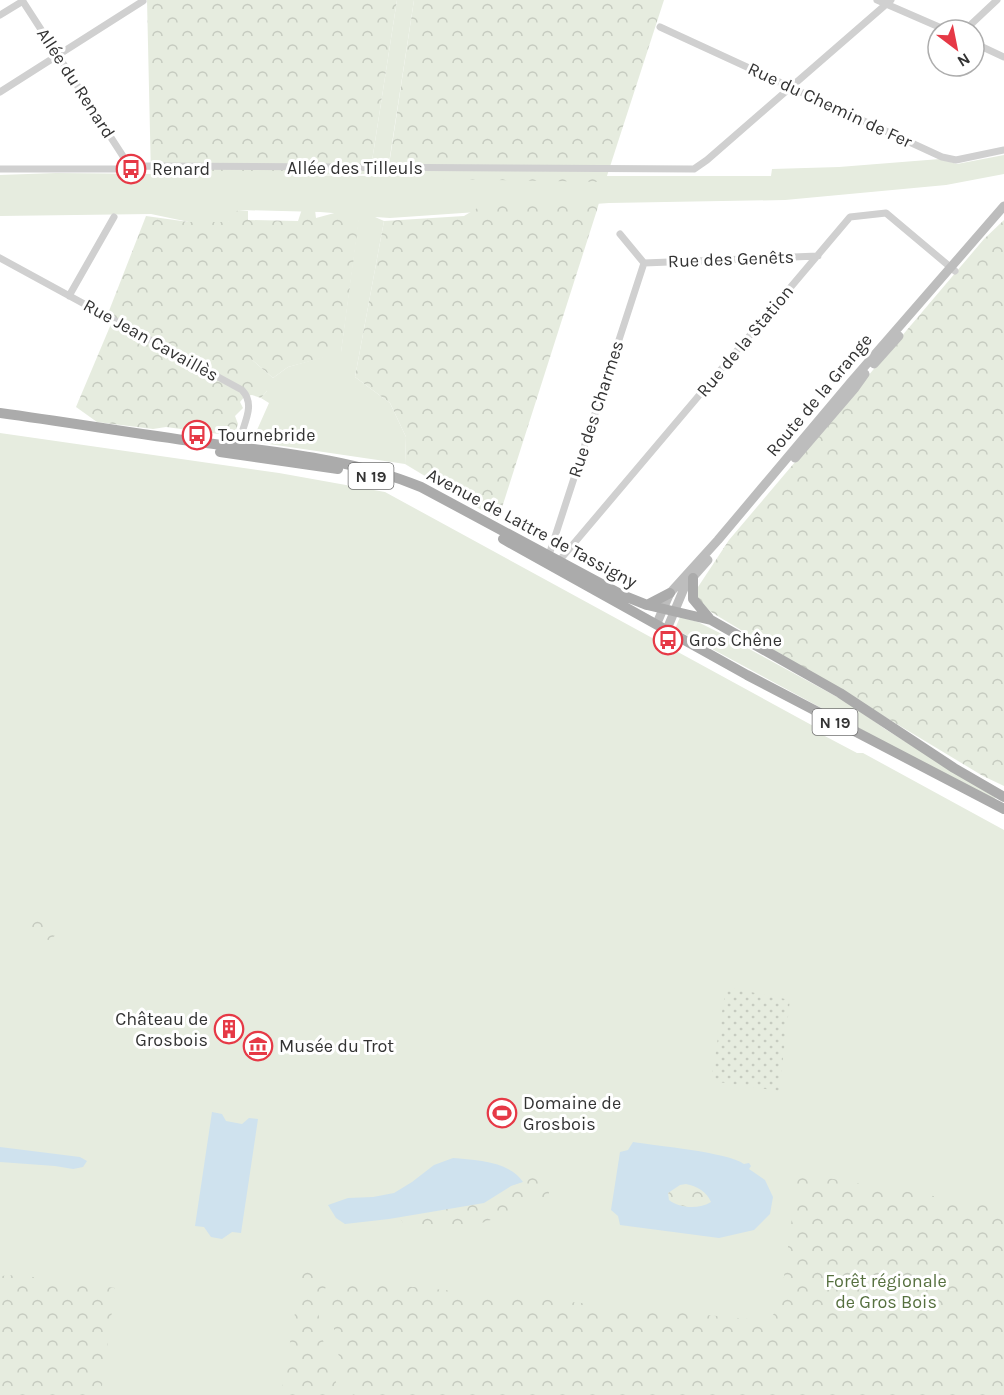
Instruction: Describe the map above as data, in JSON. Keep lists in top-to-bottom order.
{
  "streets": {
    "main road": ["Route de la Grange", "N 19", "Avenue de Lattre de Tassigny"],
    "street": [
      "Allée du Renard",
      "Rue du Chemin de Fer",
      "Allée des Tilleuls",
      "Rue des Genêts",
      "Rue Jean Cavaillès",
      "Rue de la Station",
      "Rue des Charmes"
    ]
  },
  "crossings": [
    ["Allée du Renard", "Allée des Tilleuls"],
    ["Rue du Chemin de Fer", "Allée des Tilleuls"],
    ["Rue des Genêts", "Rue de la Station"],
    ["Rue des Genêts", "Rue des Charmes"],
    ["Rue Jean Cavaillès", "N 19"],
    ["Rue Jean Cavaillès", "Avenue de Lattre de Tassigny"],
    ["Rue de la Station", "Route de la Grange"],
    ["Rue de la Station", "Rue des Charmes"],
    ["Rue de la Station", "Avenue de Lattre de Tassigny"],
    ["Route de la Grange", "N 19"],
    ["Route de la Grange", "Avenue de Lattre de Tassigny"],
    ["Rue des Charmes", "Avenue de Lattre de Tassigny"],
    ["N 19", "Avenue de Lattre de Tassigny"]
  ],
  "parks": ["Forêt régionale de Gros Bois"],
  "places": {
    "bus stop": ["Renard", "Tournebride", "Gros Chêne"],
    "building": ["Château de Grosbois"],
    "museum": ["Musée du Trot"],
    "sports": ["Domaine de Grosbois"]
  },
  "north": "bottom right"
}
